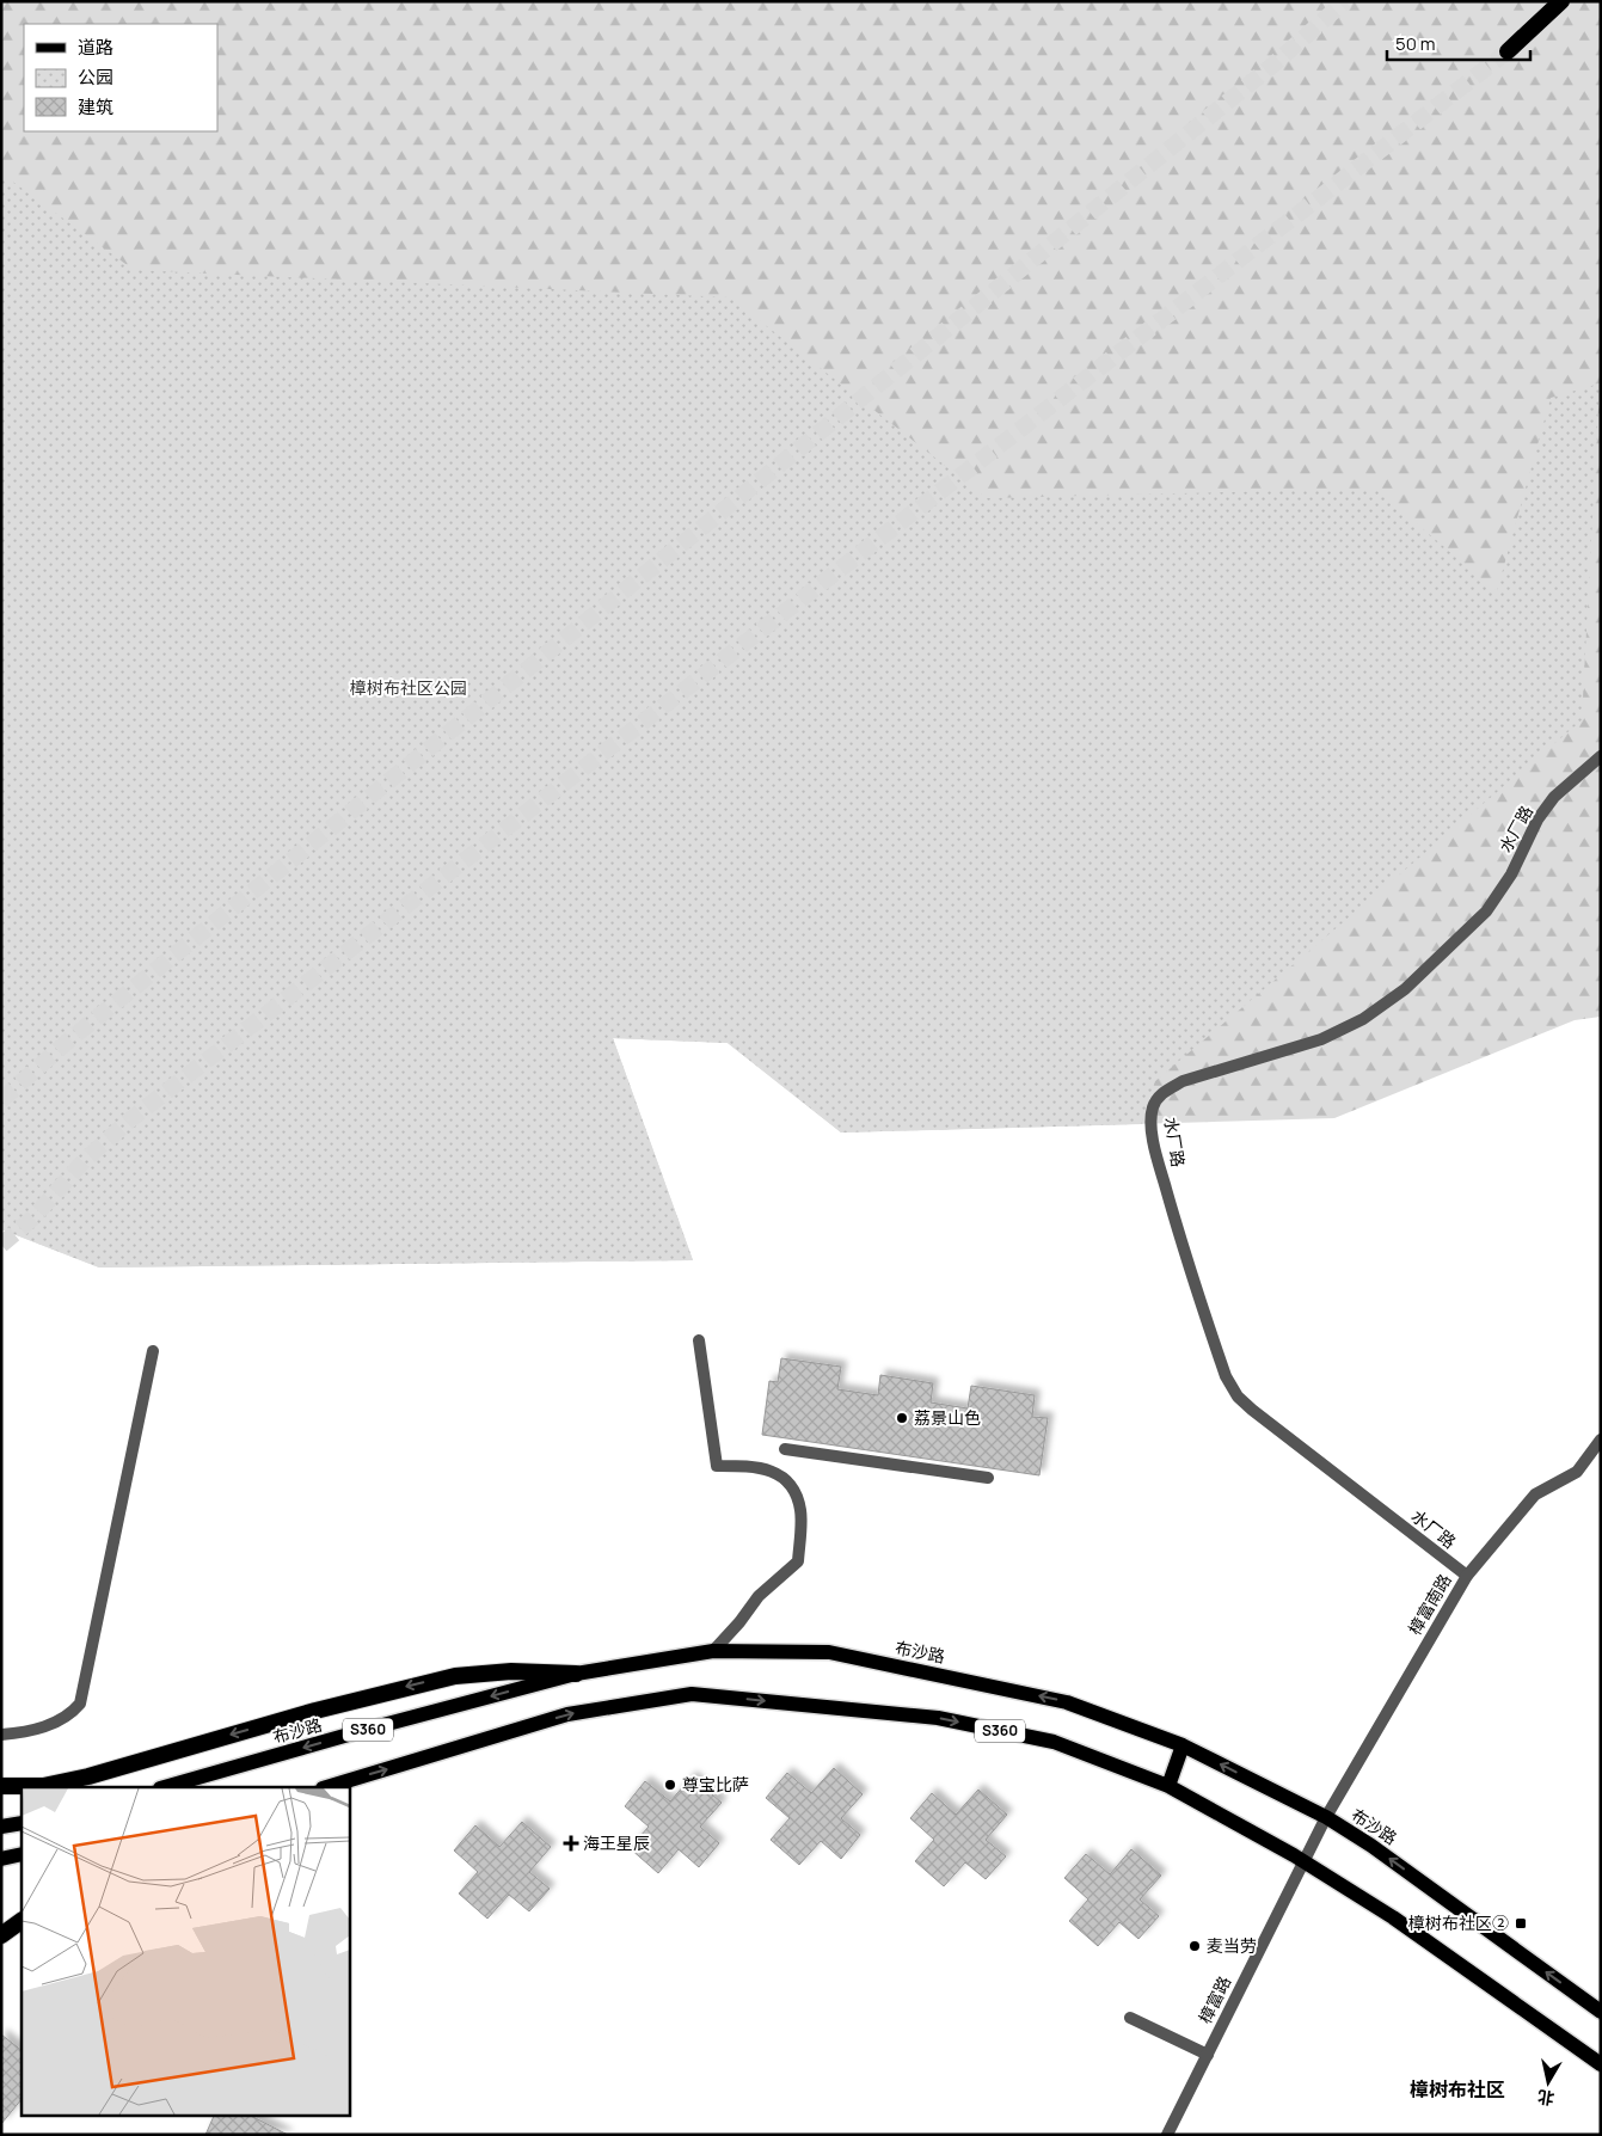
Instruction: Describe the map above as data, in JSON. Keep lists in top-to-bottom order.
{
  "streets": {
    "main road": ["布沙路", "S360"],
    "street": ["水厂路", "樟富南路", "樟富路"]
  },
  "crossings": [
    ["水厂路", "樟富南路"],
    ["樟富南路", "布沙路"],
    ["樟富南路", "樟富路"],
    ["布沙路", "樟富路"],
    ["S360", "樟富路"]
  ],
  "districts": ["樟树布社区"],
  "parks": ["樟树布社区公园"],
  "places": {
    "other": ["荔景山色", "尊宝比萨", "麦当劳"],
    "health": ["海王星辰"],
    "transit": ["樟树布社区②"]
  },
  "legend": ["道路", "公园", "建筑"],
  "scale_bar": "50 m",
  "north": "bottom"
}
